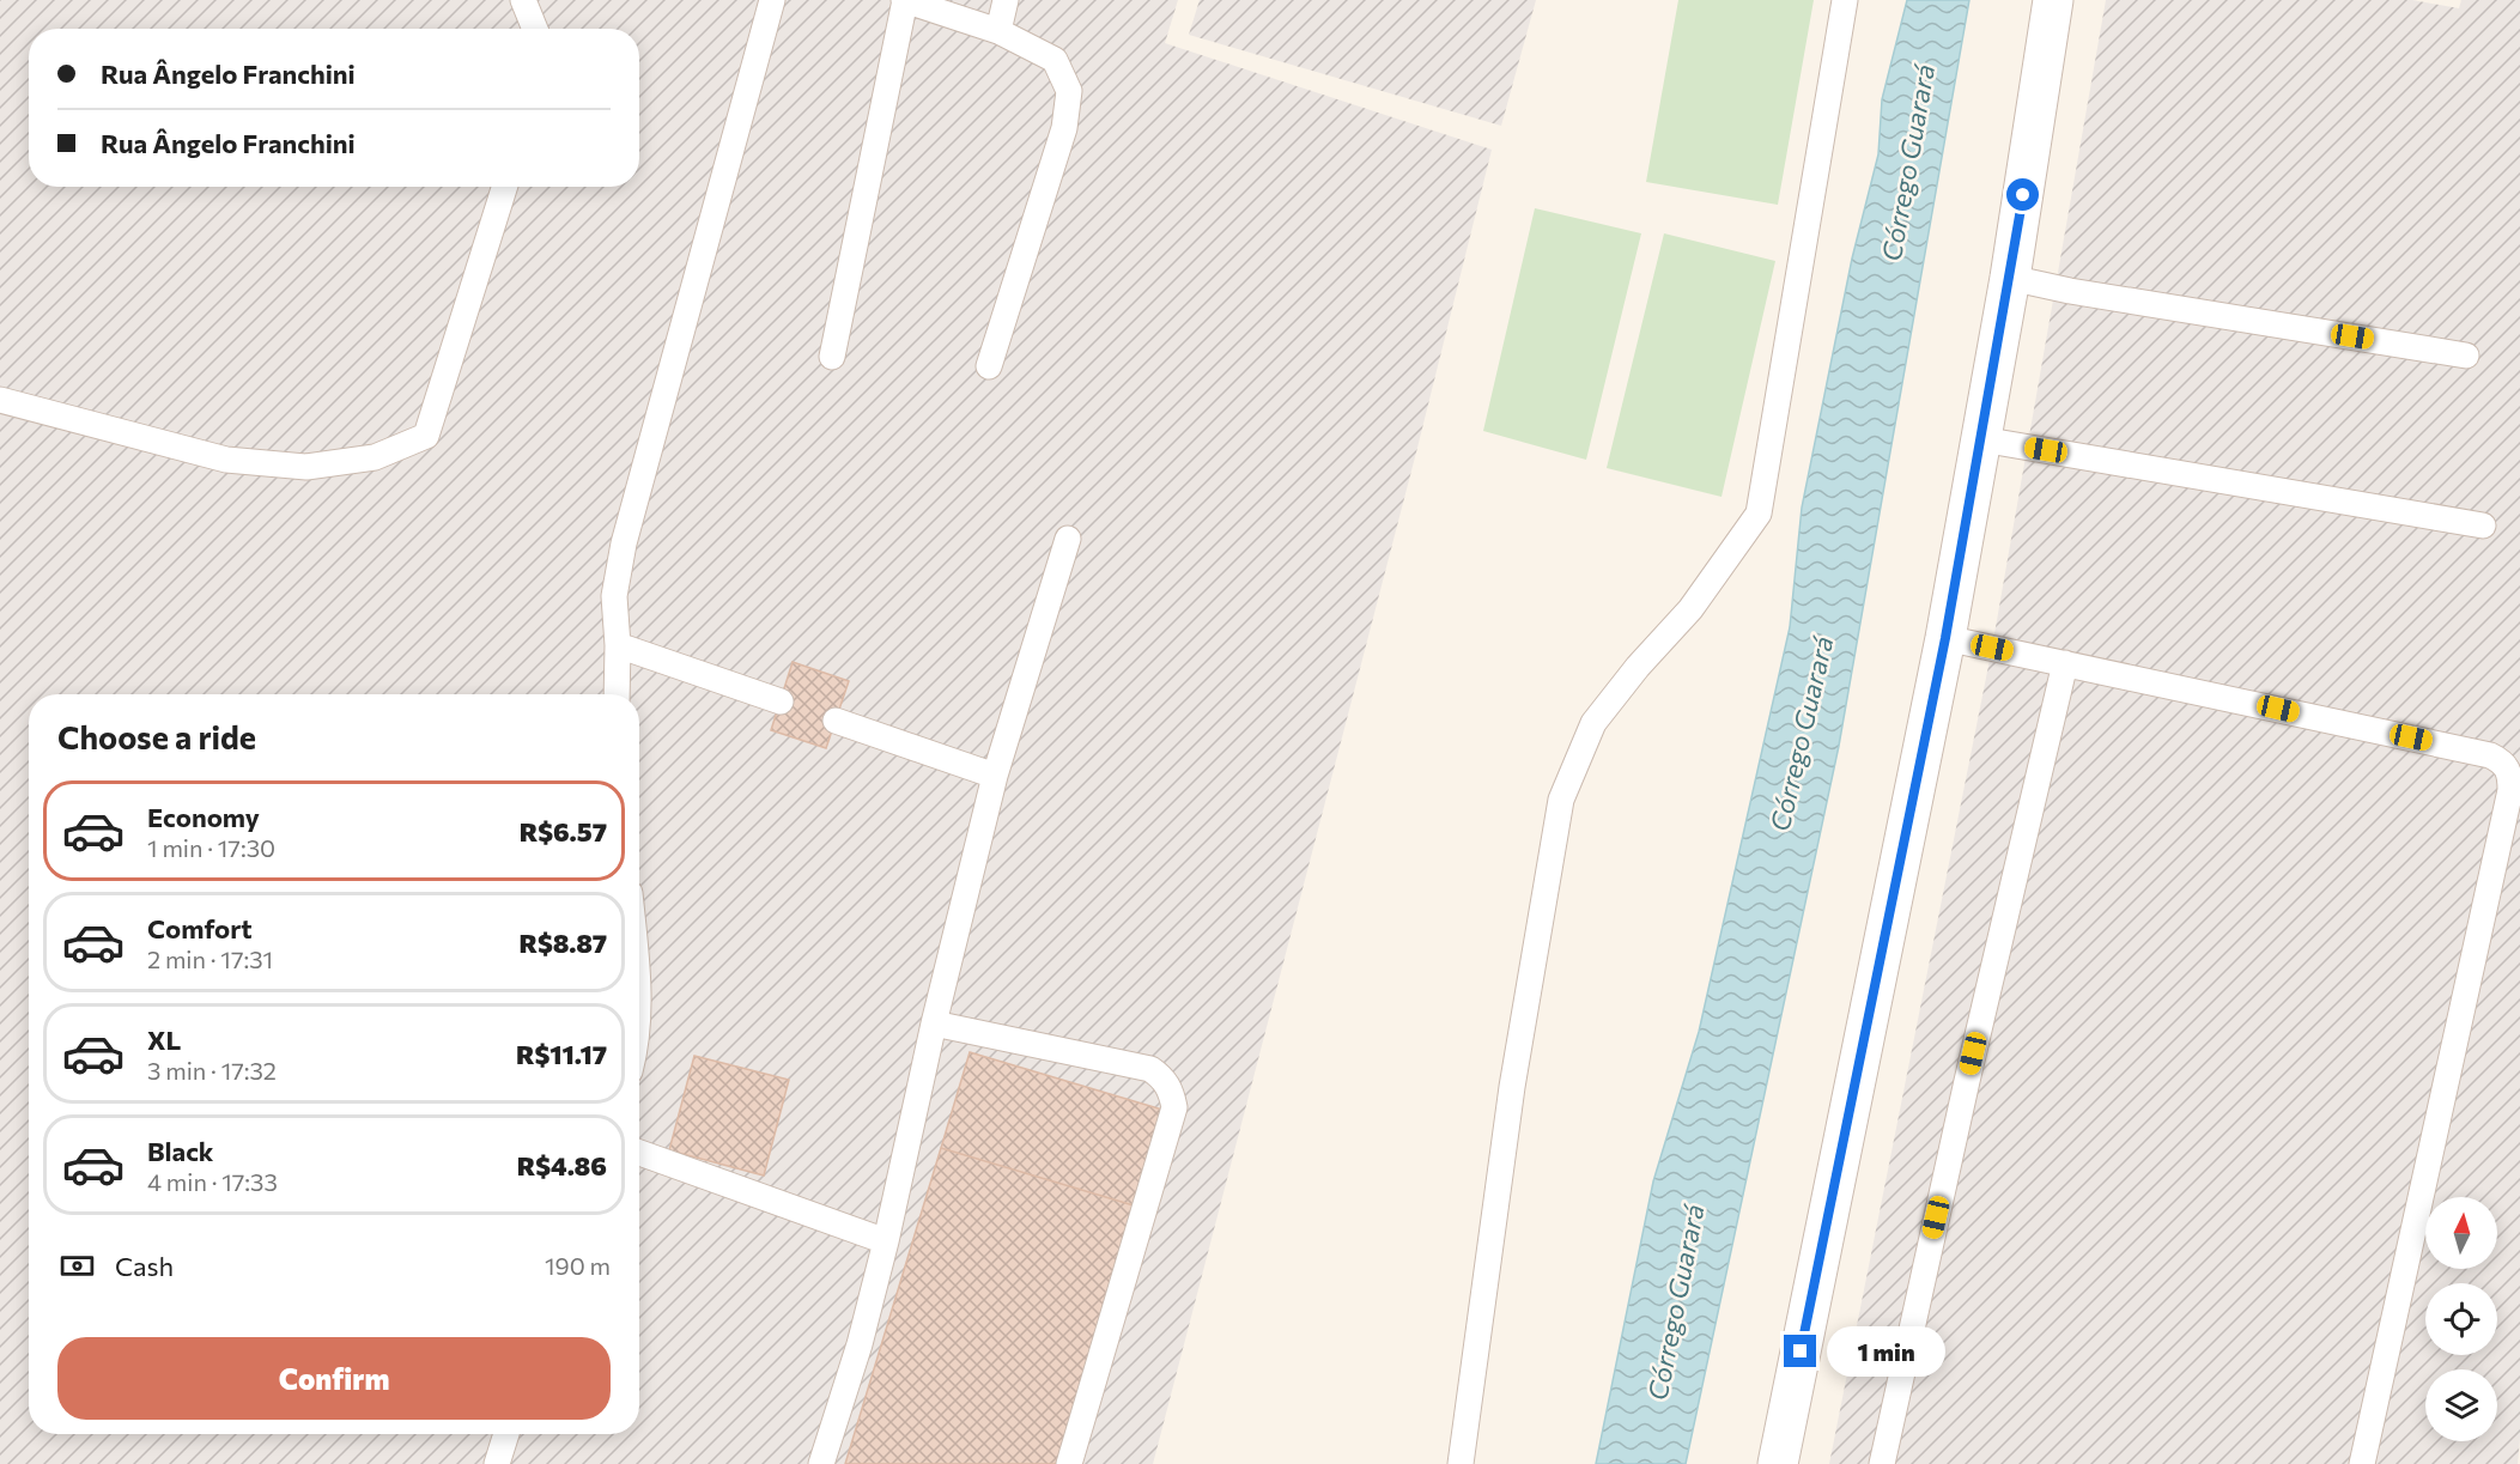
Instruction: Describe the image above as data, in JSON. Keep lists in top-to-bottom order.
{
  "water": ["Córrego Guarará"],
  "north": "top",
  "page": {
    "banner": ["Rua Ângelo Franchini", "Rua Ângelo Franchini"],
    "heading": "Choose a ride",
    "list": [
      {
        "name": "Economy",
        "note": "1 min · 17:30",
        "value": "R$6.57"
      },
      {
        "name": "Comfort",
        "note": "2 min · 17:31",
        "value": "R$8.87"
      },
      {
        "name": "XL",
        "note": "3 min · 17:32",
        "value": "R$11.17"
      },
      {
        "name": "Black",
        "note": "4 min · 17:33",
        "value": "R$4.86"
      }
    ],
    "pay": ["Cash", "190 m"],
    "buttons": "Confirm",
    "bubble": "1 min"
  }
}
